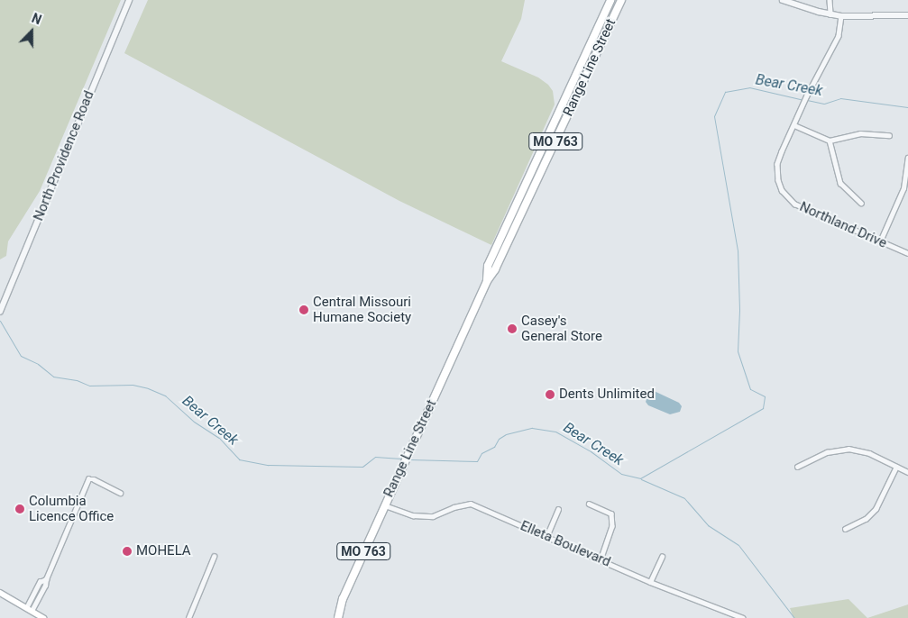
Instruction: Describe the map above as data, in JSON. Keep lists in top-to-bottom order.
{
  "streets": {
    "main road": ["Range Line Street", "MO 763"],
    "street": ["North Providence Road", "Northland Drive", "Elleta Boulevard"]
  },
  "crossings": [
    ["Range Line Street", "Elleta Boulevard"]
  ],
  "water": ["Bear Creek"],
  "places": [
    "Central Missouri Humane Society",
    "Casey's General Store",
    "Dents Unlimited",
    "Columbia Licence Office",
    "MOHELA"
  ],
  "north": "top"
}
